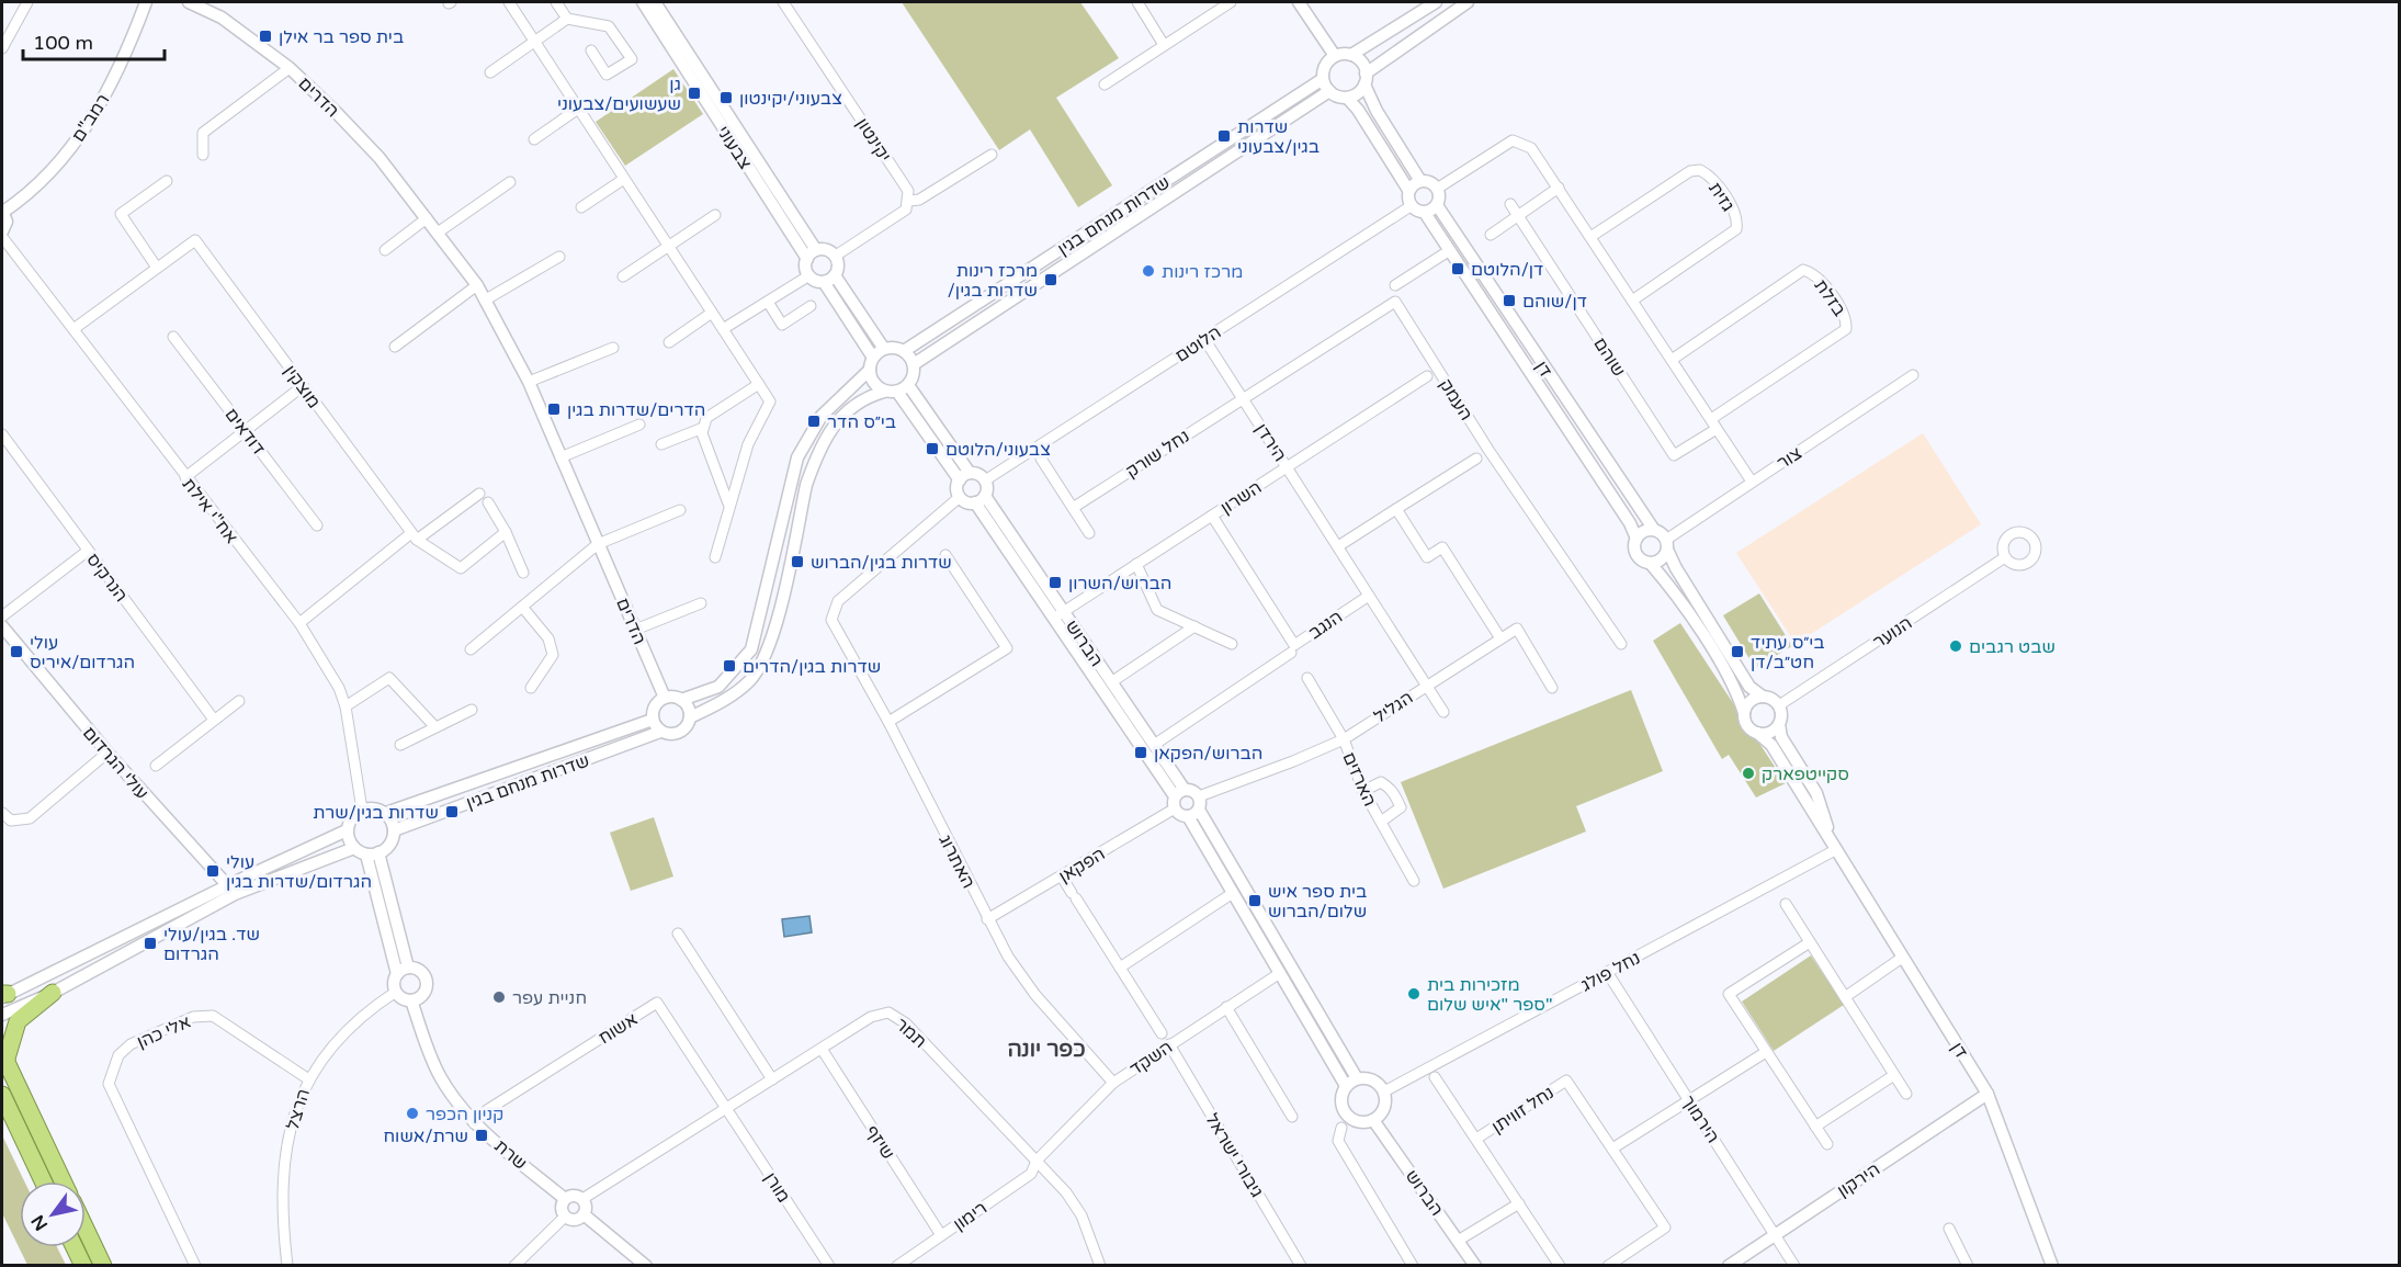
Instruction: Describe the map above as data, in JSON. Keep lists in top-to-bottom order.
{
  "streets": {
    "street": [
      "הדרים",
      "רמב\"ם",
      "יקינטון",
      "צבעוני",
      "גזית",
      "שדרות מנחם בגין",
      "בזלת",
      "הלוטם",
      "שוהם",
      "דן",
      "מוצקין",
      "העמק",
      "דודאים",
      "הירדן",
      "נחל שורק",
      "צור",
      "השרון",
      "אח\"י אילת",
      "הנרקיס",
      "הנגב",
      "הנוער",
      "הברוש",
      "הגליל",
      "עולי הגרדום",
      "הארזים",
      "האתרוג",
      "הפקאן",
      "נחל פולג",
      "אשוח",
      "אלי כהן",
      "תמר",
      "השקד",
      "הרצל",
      "נחל זוויתן",
      "הירמוך",
      "שיזף",
      "שרת",
      "גיבורי ישראל",
      "הירקון",
      "מורן",
      "רימון"
    ]
  },
  "crossings": [
    ["הדרים", "שדרות מנחם בגין"],
    ["שדרות מנחם בגין", "אח\"י אילת"],
    ["בזלת", "שוהם"],
    ["הלוטם", "דן"],
    ["הלוטם", "הירדן"],
    ["הלוטם", "הברוש"],
    ["הלוטם", "האתרוג"],
    ["דן", "צור"],
    ["דן", "הנוער"],
    ["דן", "נחל פולג"],
    ["דן", "הירקון"],
    ["העמק", "הירדן"],
    ["העמק", "נחל שורק"],
    ["הירדן", "נחל שורק"],
    ["הירדן", "השרון"],
    ["הירדן", "הנגב"],
    ["השרון", "הנגב"],
    ["השרון", "הברוש"],
    ["הברוש", "האתרוג"],
    ["הברוש", "הפקאן"],
    ["הברוש", "נחל פולג"],
    ["הגליל", "הארזים"],
    ["האתרוג", "הפקאן"],
    ["האתרוג", "השקד"],
    ["נחל פולג", "הירמוך"],
    ["אשוח", "תמר"],
    ["אשוח", "שרת"],
    ["אשוח", "מורן"],
    ["אלי כהן", "הרצל"],
    ["תמר", "השקד"],
    ["תמר", "שיזף"],
    ["תמר", "שרת"],
    ["תמר", "מורן"],
    ["תמר", "רימון"],
    ["השקד", "גיבורי ישראל"],
    ["השקד", "רימון"],
    ["הרצל", "שרת"],
    ["הירמוך", "הירקון"],
    ["שיזף", "רימון"]
  ],
  "districts": ["כפר יונה"],
  "places": {
    "transit": [
      "בית ספר בר אילן",
      "גן שעשועים/צבעוני",
      "צבעוני/יקינטון",
      "שדרות בגין/צבעוני",
      "דן/הלוטם",
      "מרכז רינות /שדרות בגין",
      "דן/שוהם",
      "הדרים/שדרות בגין",
      "בי״ס הדר",
      "צבעוני/הלוטם",
      "שדרות בגין/הברוש",
      "הברוש/השרון",
      "עולי הגרדום/איריס",
      "בי״ס עתיד חט״ב/דן",
      "שדרות בגין/הדרים",
      "הברוש/הפקאן",
      "שדרות בגין/שרת",
      "עולי הגרדום/שדרות בגין",
      "בית ספר איש שלום/הברוש",
      "שד. בגין/עולי הגרדום",
      "שרת/אשוח"
    ],
    "other": [
      "מרכז רינות",
      "שבט רגבים",
      "סקייטפארק",
      "מזכירות בית ספר \"איש שלום\"",
      "חניית עפר",
      "קניון הכפר"
    ]
  },
  "scale_bar": "100 m",
  "north": "bottom left"
}
